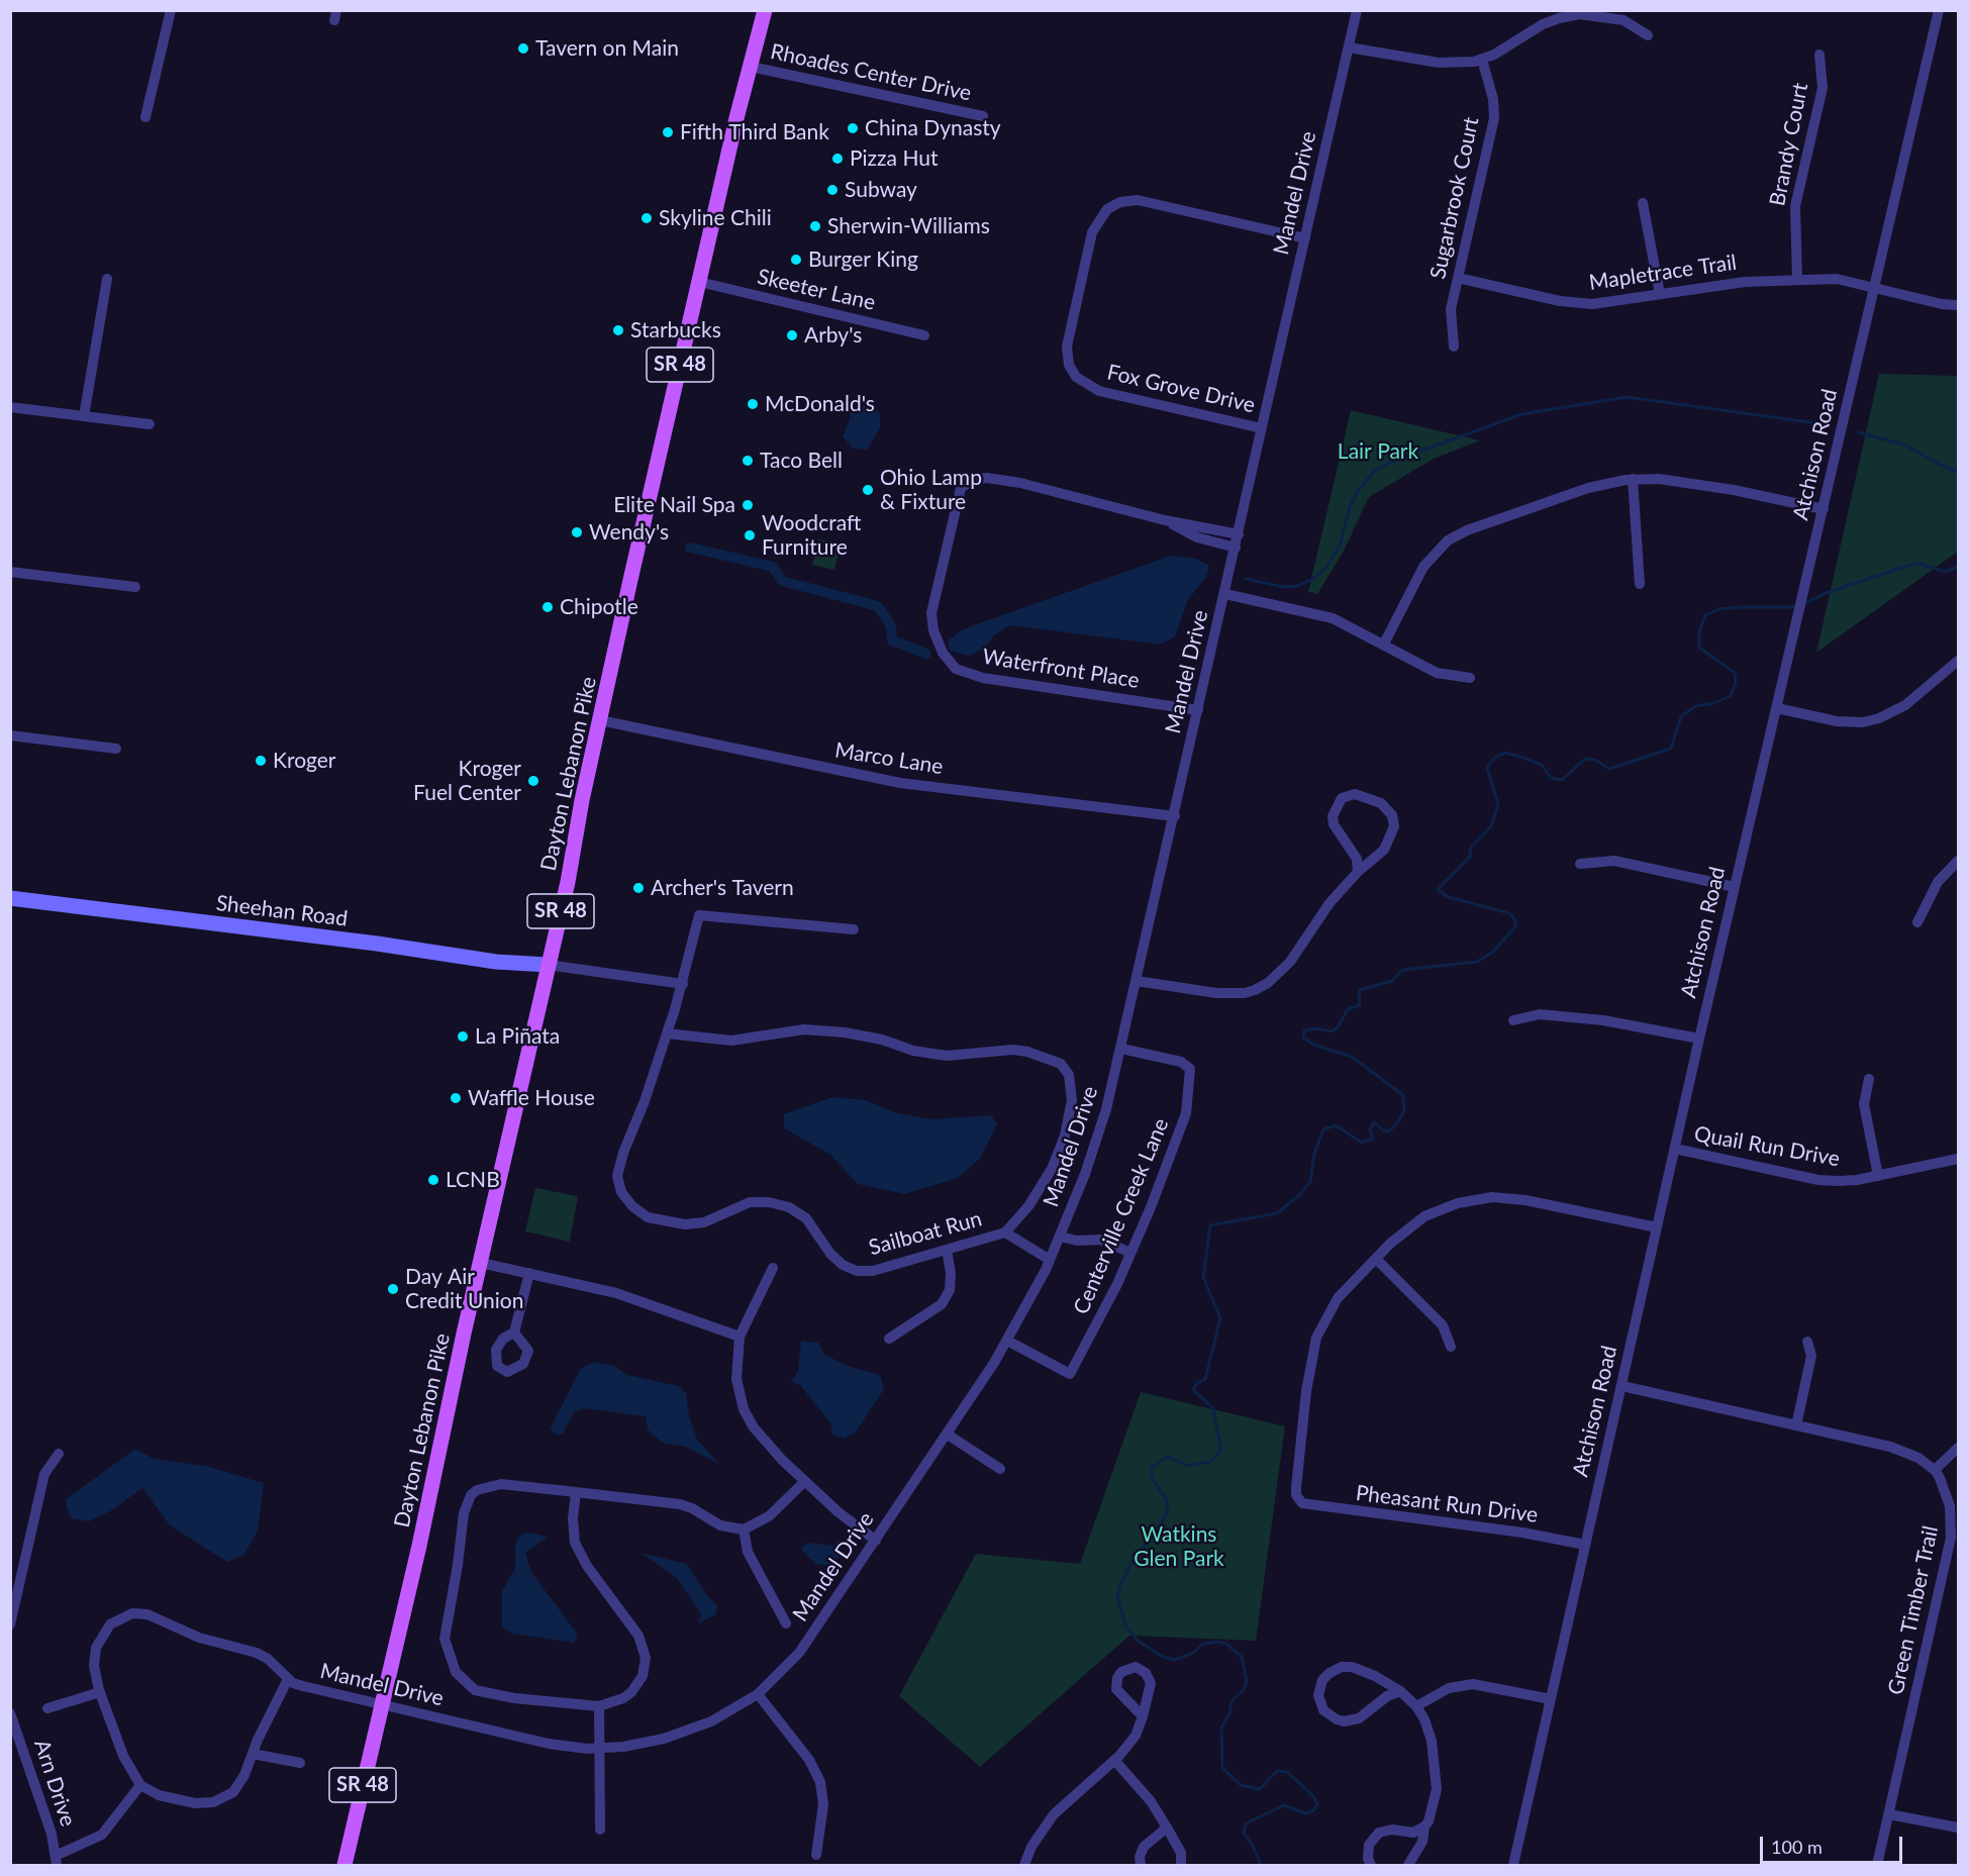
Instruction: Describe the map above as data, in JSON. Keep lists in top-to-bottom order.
{
  "streets": {
    "main road": ["SR 48", "Dayton Lebanon Pike"],
    "street": [
      "Rhoades Center Drive",
      "Brandy Court",
      "Mandel Drive",
      "Sugarbrook Court",
      "Mapletrace Trail",
      "Skeeter Lane",
      "Fox Grove Drive",
      "Atchison Road",
      "Waterfront Place",
      "Marco Lane",
      "Sheehan Road",
      "Quail Run Drive",
      "Centerville Creek Lane",
      "Sailboat Run",
      "Pheasant Run Drive",
      "Green Timber Trail",
      "Arn Drive"
    ]
  },
  "crossings": [
    ["Rhoades Center Drive", "Dayton Lebanon Pike"],
    ["Brandy Court", "Mapletrace Trail"],
    ["Mandel Drive", "Fox Grove Drive"],
    ["Mandel Drive", "Waterfront Place"],
    ["Mandel Drive", "Marco Lane"],
    ["Mandel Drive", "Dayton Lebanon Pike"],
    ["Mandel Drive", "Centerville Creek Lane"],
    ["Sugarbrook Court", "Mapletrace Trail"],
    ["Mapletrace Trail", "Atchison Road"],
    ["Skeeter Lane", "Dayton Lebanon Pike"],
    ["Atchison Road", "Quail Run Drive"],
    ["Atchison Road", "Pheasant Run Drive"],
    ["Marco Lane", "Dayton Lebanon Pike"],
    ["Dayton Lebanon Pike", "Sheehan Road"]
  ],
  "parks": ["Lair Park", "Watkins Glen Park"],
  "places": [
    "Tavern on Main",
    "China Dynasty",
    "Fifth Third Bank",
    "Pizza Hut",
    "Subway",
    "Skyline Chili",
    "Sherwin-Williams",
    "Burger King",
    "Starbucks",
    "Arby's",
    "McDonald's",
    "Taco Bell",
    "Ohio Lamp & Fixture",
    "Elite Nail Spa",
    "Wendy's",
    "Woodcraft Furniture",
    "Chipotle",
    "Kroger",
    "Kroger Fuel Center",
    "Archer's Tavern",
    "La Piñata",
    "Waffle House",
    "LCNB",
    "Day Air Credit Union"
  ],
  "scale_bar": "100 m"
}
